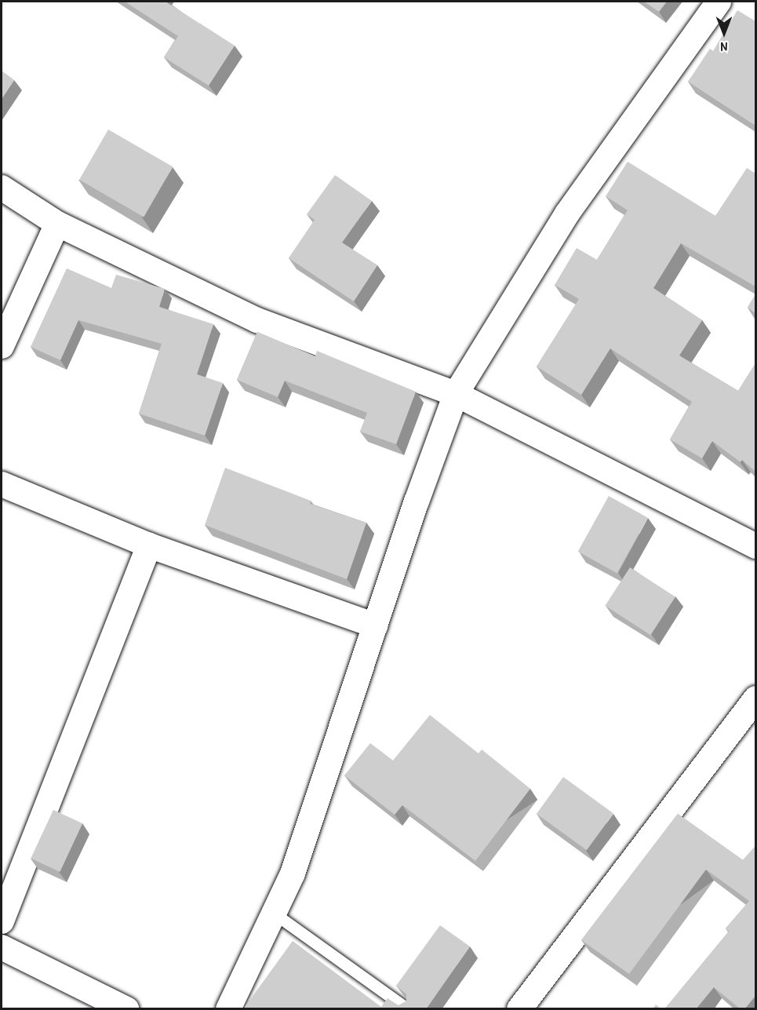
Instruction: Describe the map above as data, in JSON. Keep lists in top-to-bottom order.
{
  "north": "bottom"
}
